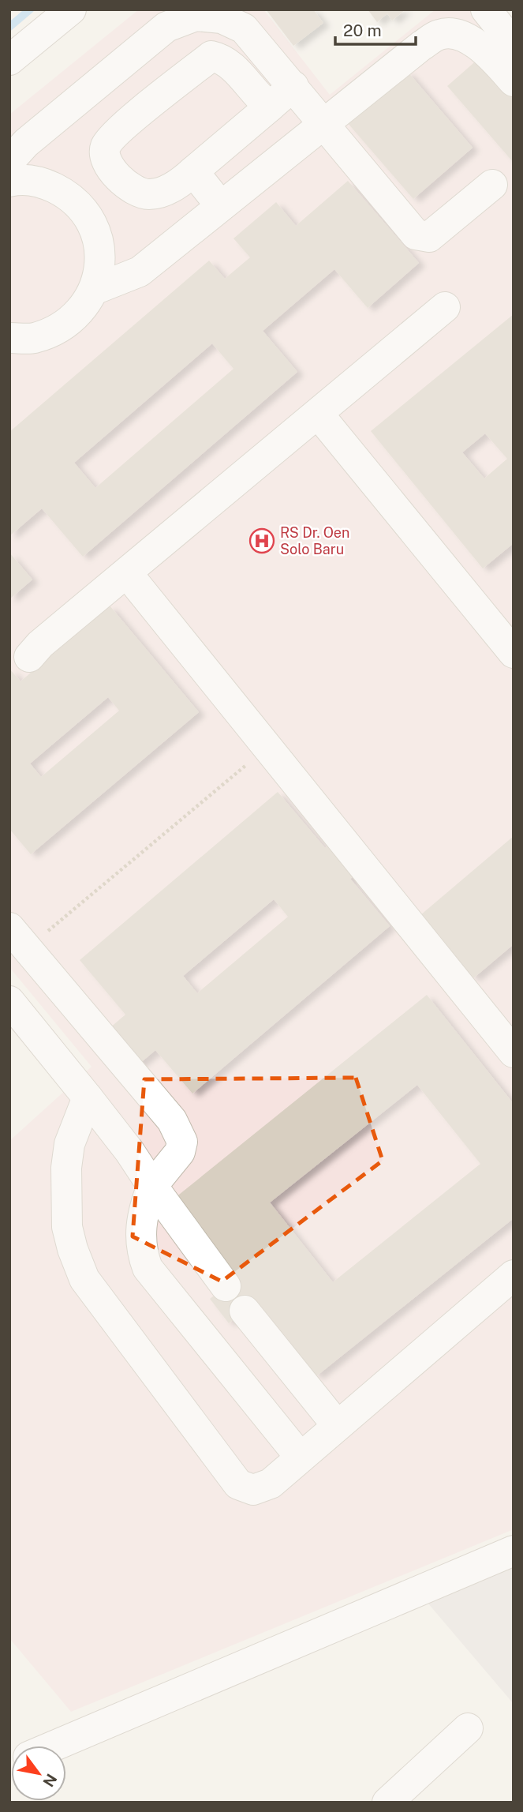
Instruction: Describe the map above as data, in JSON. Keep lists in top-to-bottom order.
{
  "places": {
    "hospital": ["RS Dr. Oen Solo Baru"]
  },
  "scale_bar": "20 m",
  "north": "bottom right"
}
